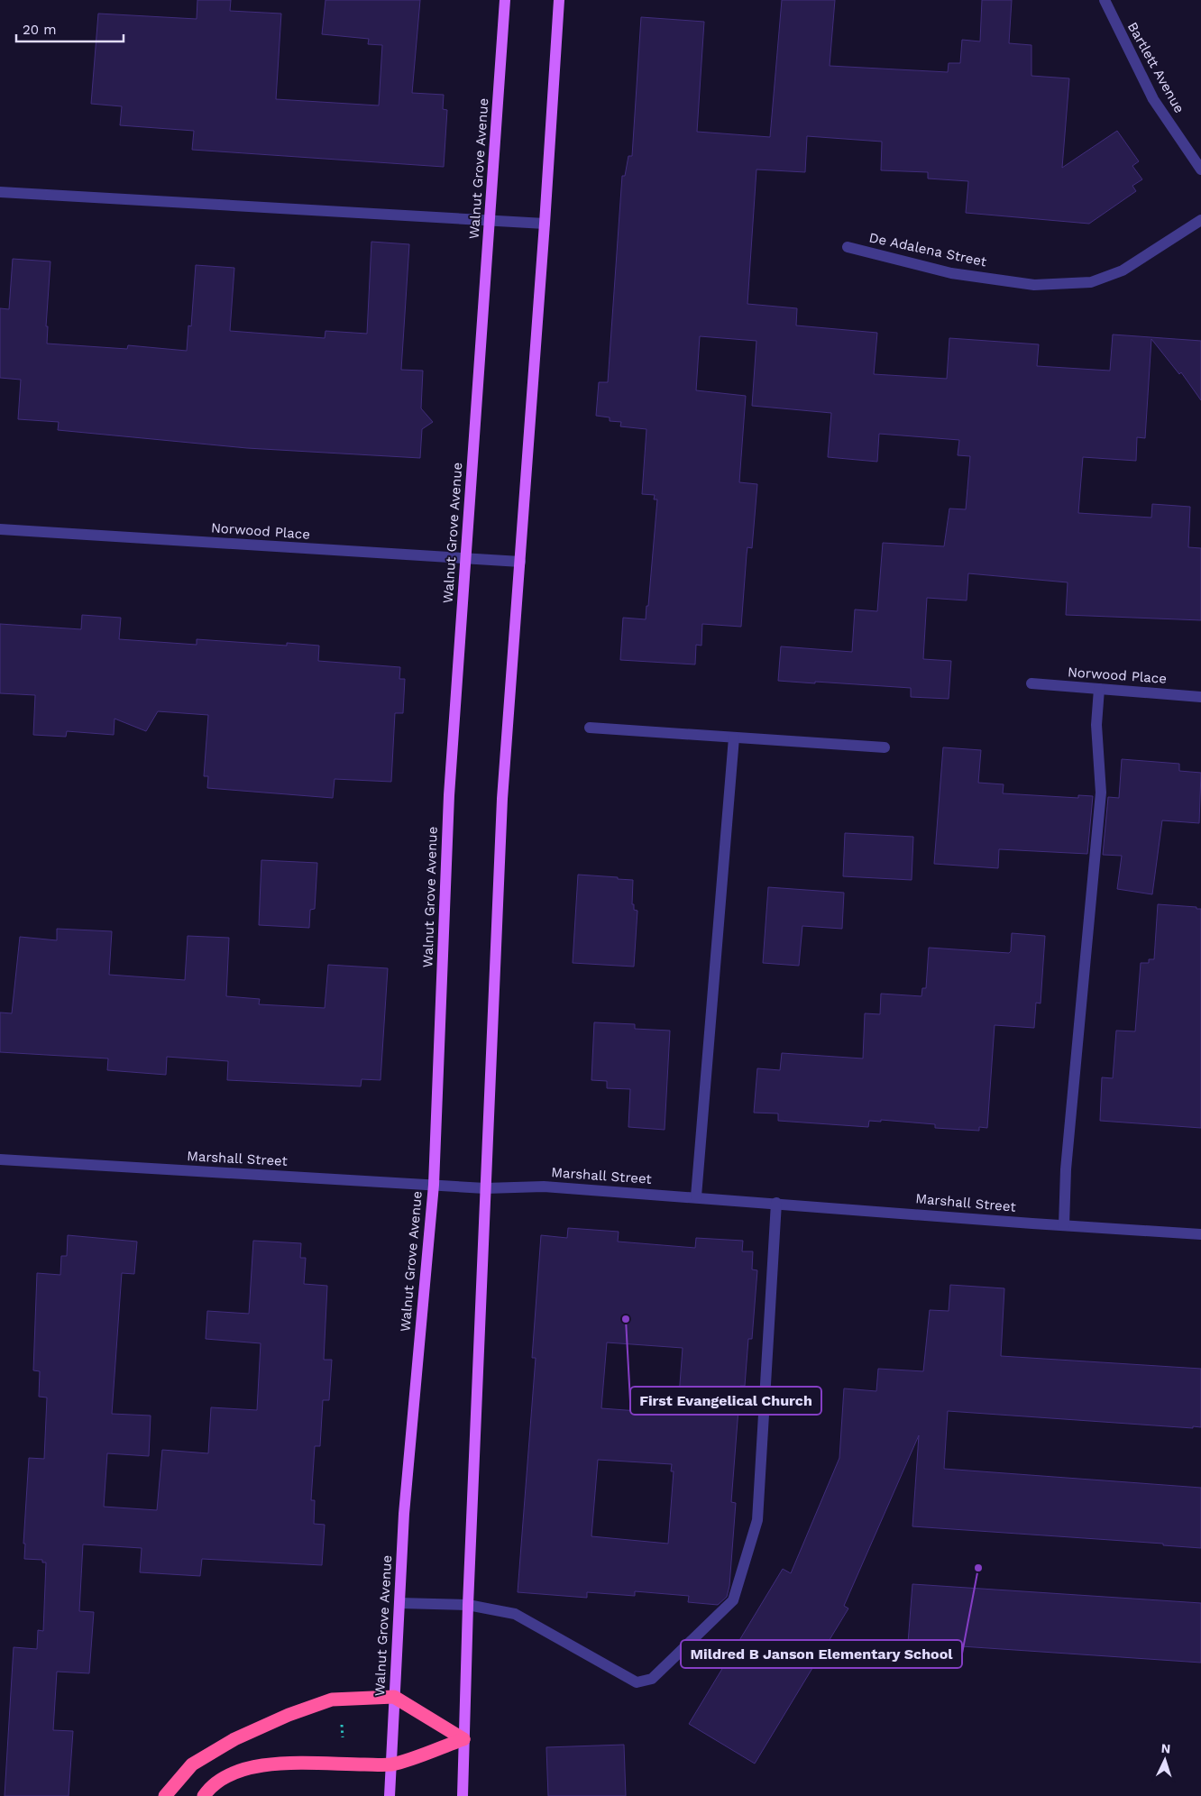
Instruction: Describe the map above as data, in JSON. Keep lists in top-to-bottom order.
{
  "streets": {
    "main road": ["Walnut Grove Avenue"],
    "street": [
      "Bartlett Avenue",
      "De Adalena Street",
      "Norwood Place",
      "Marshall Street"
    ]
  },
  "crossings": [
    ["Walnut Grove Avenue", "Norwood Place"],
    ["Walnut Grove Avenue", "Marshall Street"]
  ],
  "places": ["First Evangelical Church", "Mildred B Janson Elementary School"],
  "scale_bar": "20 m",
  "north": "top"
}
